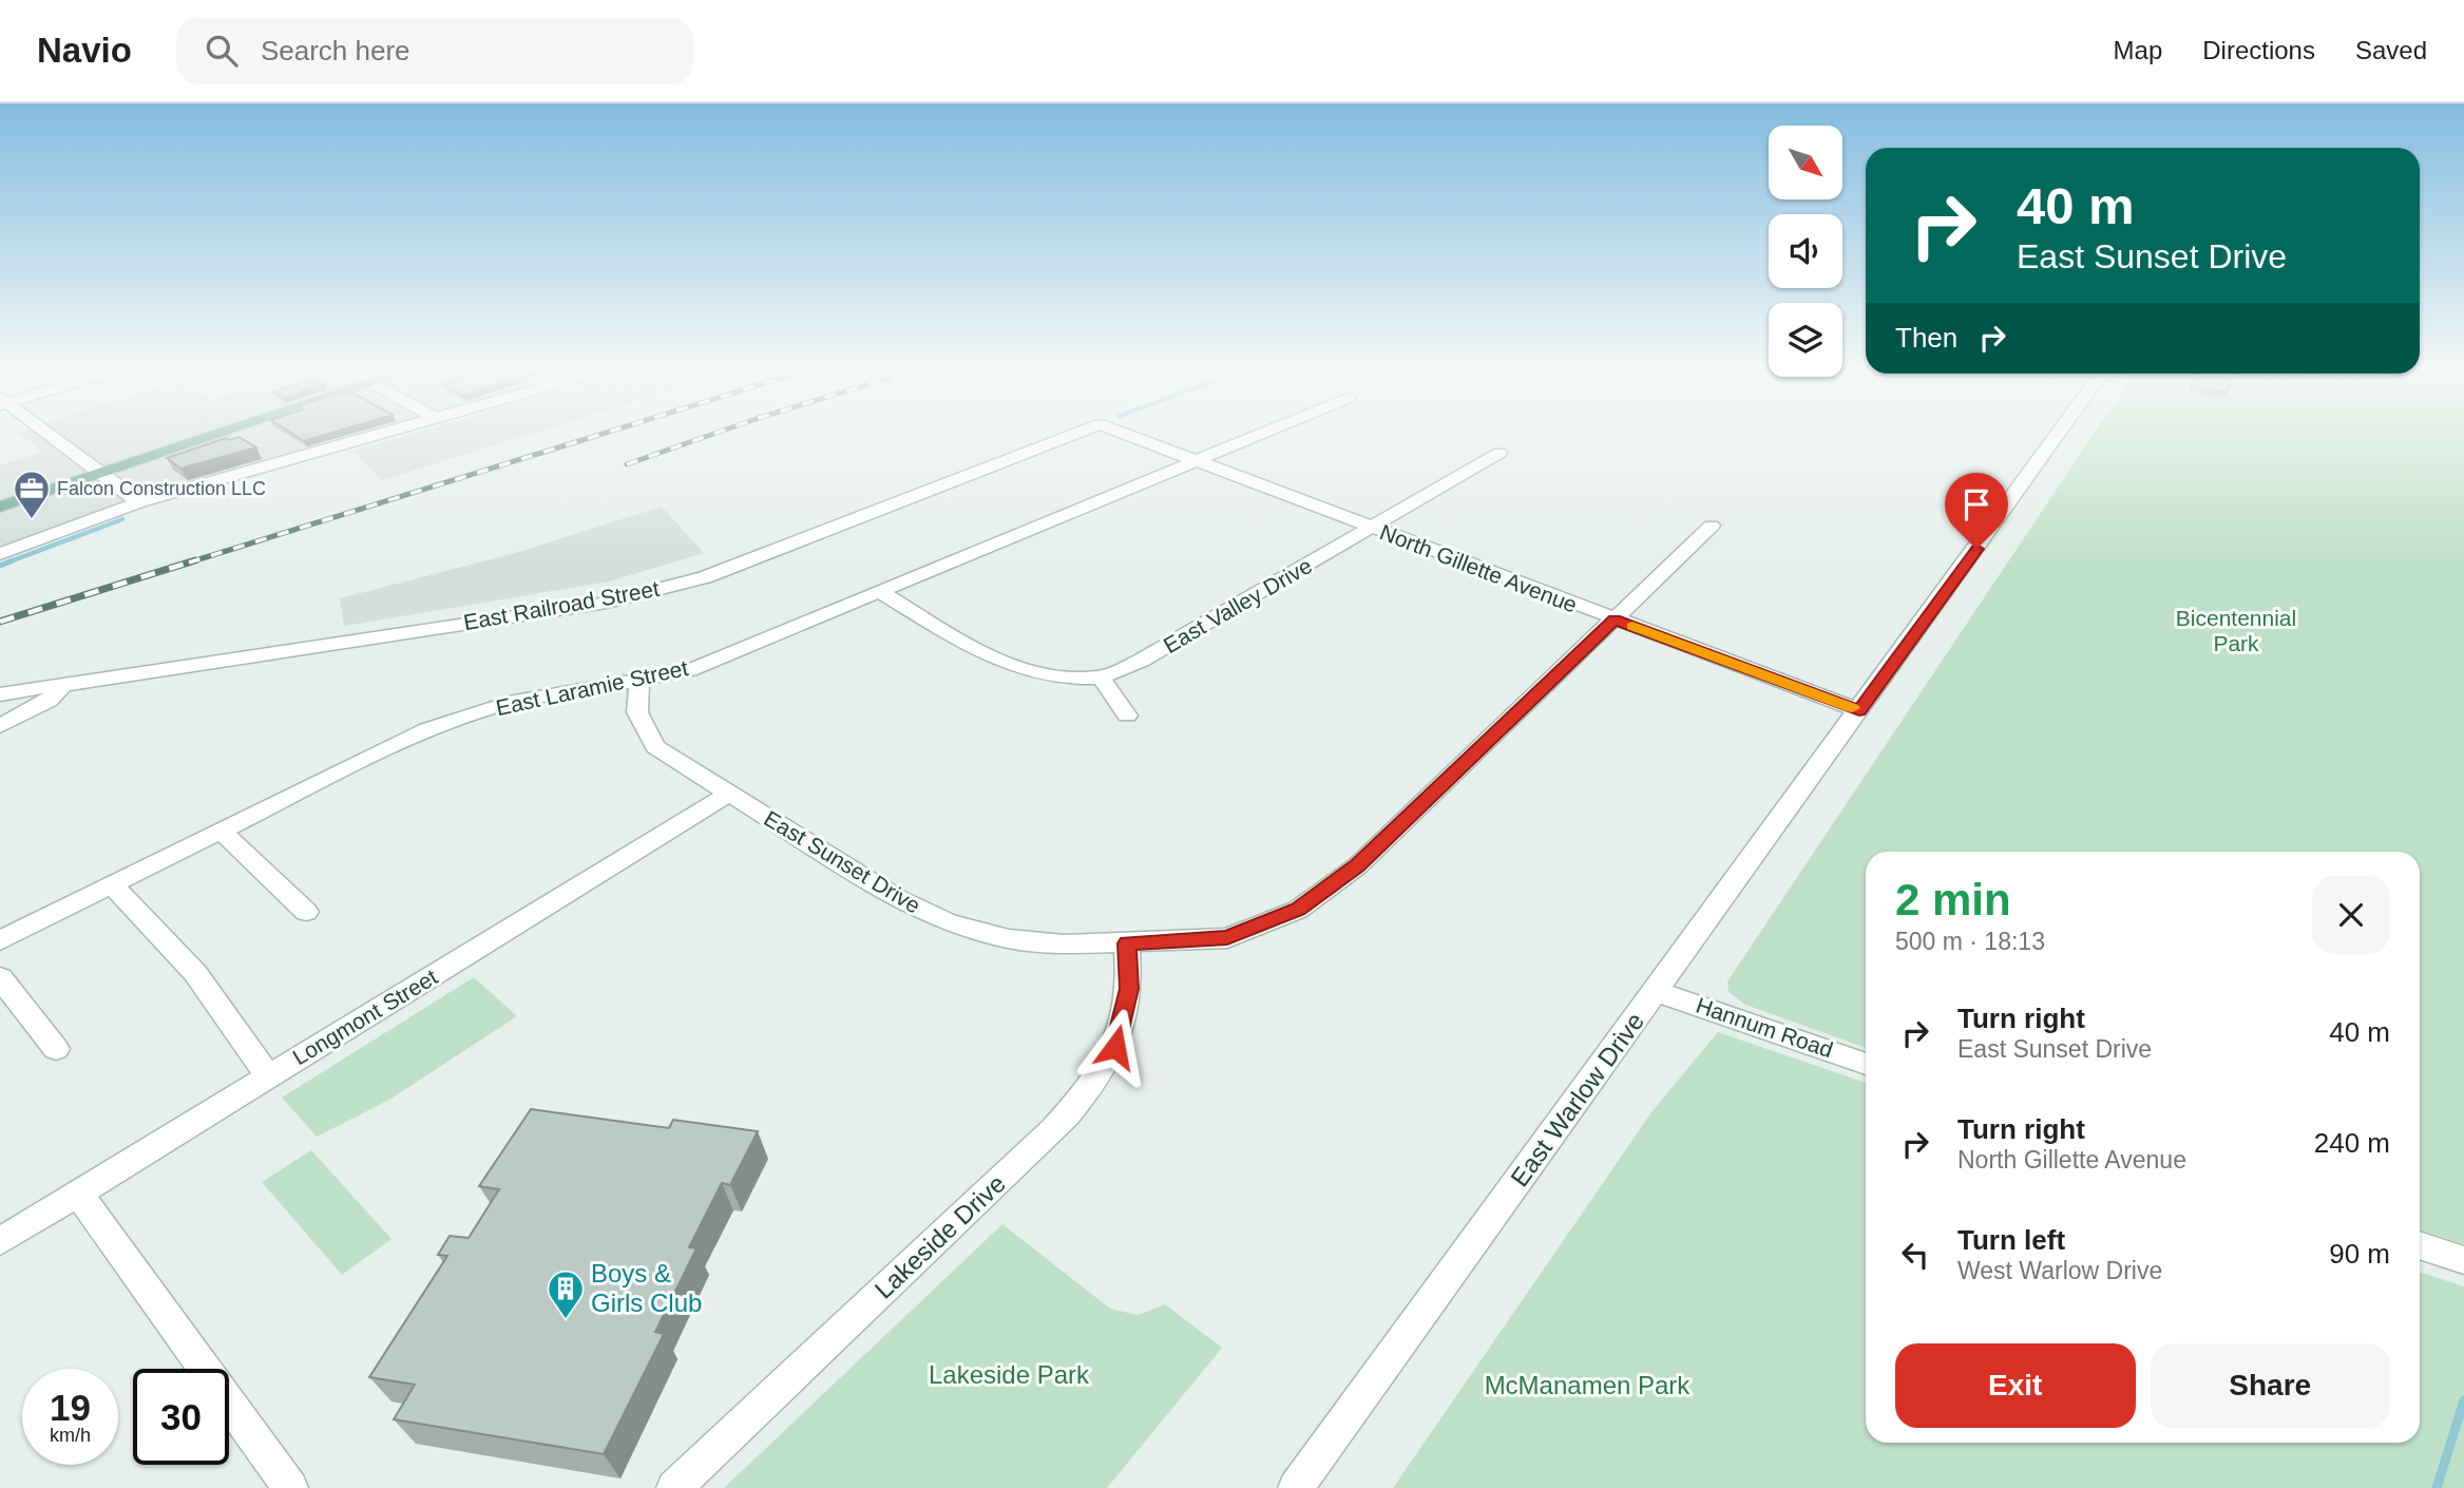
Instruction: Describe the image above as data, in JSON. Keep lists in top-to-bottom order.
{
  "streets": {
    "street": [
      "North Gillette Avenue",
      "East Railroad Street",
      "East Valley Drive",
      "East Laramie Street",
      "East Sunset Drive",
      "Longmont Street",
      "Hannum Road",
      "East Warlow Drive",
      "Lakeside Drive"
    ]
  },
  "crossings": [
    ["North Gillette Avenue", "East Valley Drive"],
    ["North Gillette Avenue", "East Laramie Street"],
    ["North Gillette Avenue", "East Sunset Drive"],
    ["North Gillette Avenue", "East Warlow Drive"],
    ["East Valley Drive", "East Laramie Street"],
    ["East Laramie Street", "East Sunset Drive"],
    ["East Sunset Drive", "Longmont Street"],
    ["East Sunset Drive", "Lakeside Drive"],
    ["Hannum Road", "East Warlow Drive"]
  ],
  "parks": ["Bicentennial Park", "Lakeside Park", "McManamen Park"],
  "places": {
    "office": ["Falcon Construction LLC"],
    "building": ["Boys & Girls Club"]
  },
  "north": "bottom right",
  "page": {
    "header": "Navio",
    "search": "Search here",
    "nav": ["Map", "Directions", "Saved"],
    "turn": ["40 m", "East Sunset Drive"],
    "then": "Then",
    "heading": ["2 min", "500 m · 18:13"],
    "list": [
      {
        "name": "Turn right",
        "note": "East Sunset Drive",
        "value": "40 m"
      },
      {
        "name": "Turn right",
        "note": "North Gillette Avenue",
        "value": "240 m"
      },
      {
        "name": "Turn left",
        "note": "West Warlow Drive",
        "value": "90 m"
      }
    ],
    "buttons": ["Exit", "Share"],
    "speed": "19 km/h",
    "limit": "30"
  }
}
